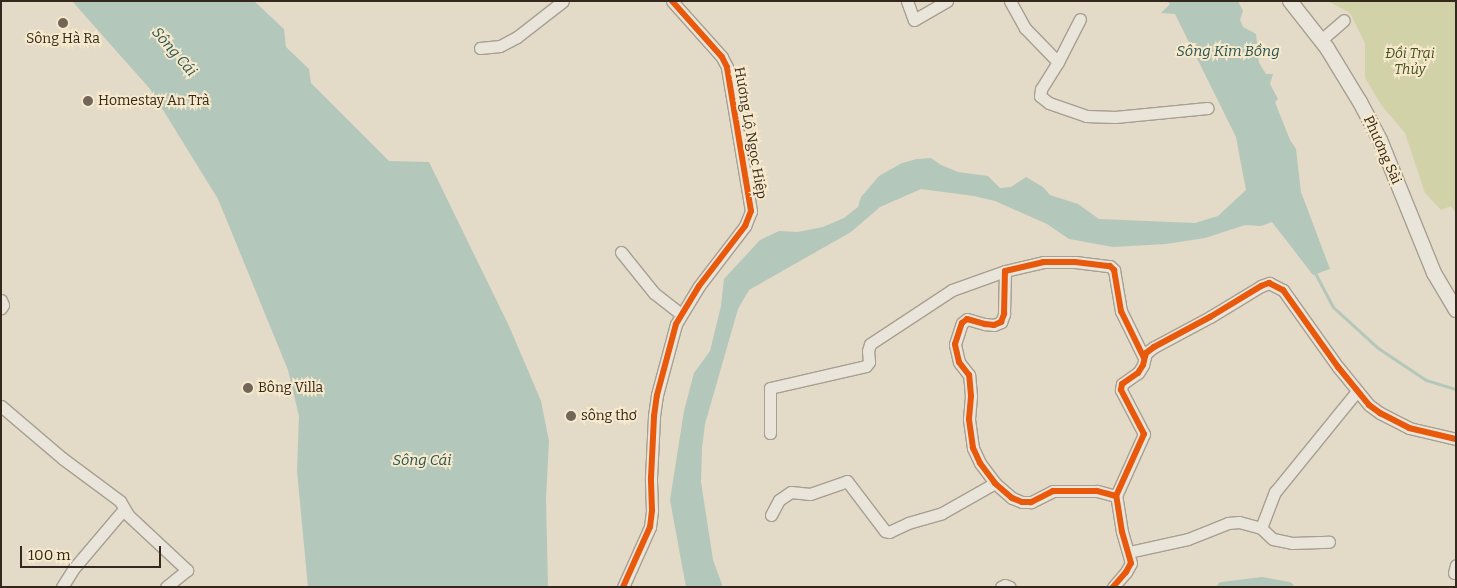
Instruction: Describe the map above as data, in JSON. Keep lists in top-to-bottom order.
{
  "streets": {
    "street": ["Hương Lộ Ngọc Hiệp", "Phương Sài"]
  },
  "water": ["Sông Cái", "Sông Kim Bồng"],
  "parks": ["Đồi Trại Thủy"],
  "places": [
    "Sông Hà Ra",
    "Homestay An Trà",
    "Bông Villa",
    "sông thơ"
  ],
  "scale_bar": "100 m"
}
